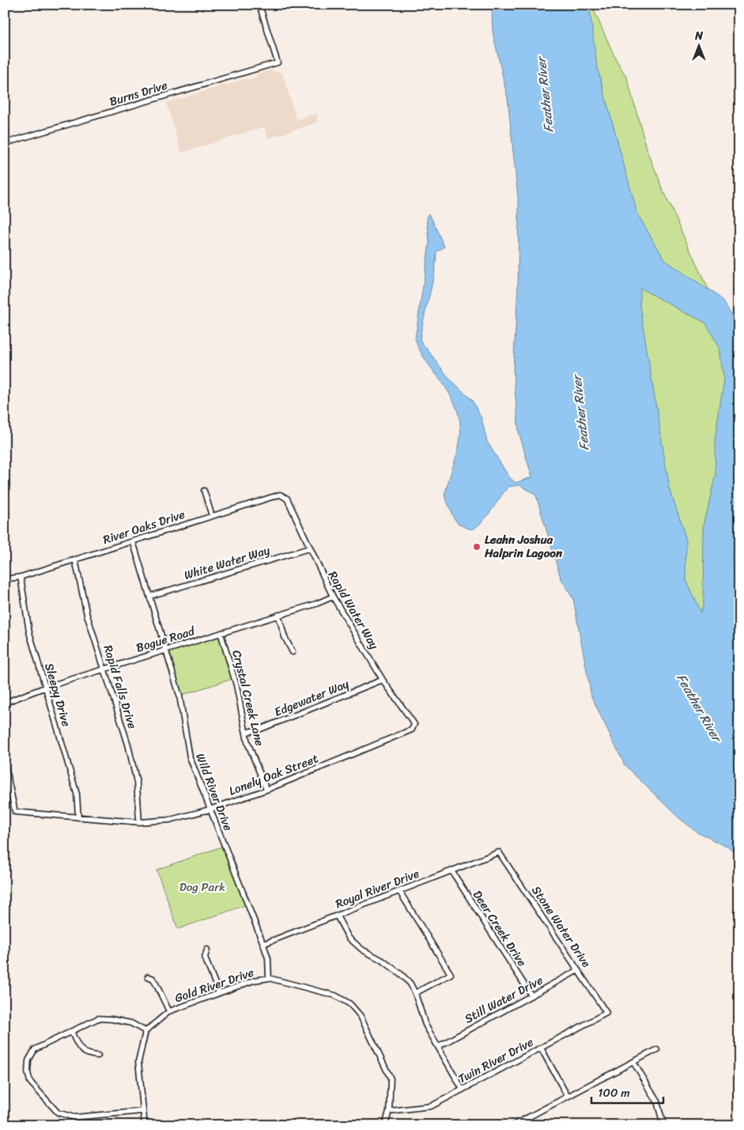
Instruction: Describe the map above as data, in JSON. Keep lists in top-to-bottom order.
{
  "streets": {
    "street": [
      "Burns Drive",
      "River Oaks Drive",
      "White Water Way",
      "Rapid Water Way",
      "Bogue Road",
      "Rapid Falls Drive",
      "Sleepy Drive",
      "Crystal Creek Lane",
      "Edgewater Way",
      "Lonely Oak Street",
      "Wild River Drive",
      "Royal River Drive",
      "Stone Water Drive",
      "Deer Creek Drive",
      "Gold River Drive",
      "Still Water Drive",
      "Twin River Drive"
    ]
  },
  "crossings": [
    ["River Oaks Drive", "Rapid Water Way"],
    ["River Oaks Drive", "Rapid Falls Drive"],
    ["River Oaks Drive", "Sleepy Drive"],
    ["River Oaks Drive", "Wild River Drive"],
    ["White Water Way", "Rapid Water Way"],
    ["White Water Way", "Wild River Drive"],
    ["Rapid Water Way", "Bogue Road"],
    ["Rapid Water Way", "Edgewater Way"],
    ["Rapid Water Way", "Lonely Oak Street"],
    ["Bogue Road", "Rapid Falls Drive"],
    ["Bogue Road", "Sleepy Drive"],
    ["Bogue Road", "Crystal Creek Lane"],
    ["Bogue Road", "Wild River Drive"],
    ["Rapid Falls Drive", "Lonely Oak Street"],
    ["Sleepy Drive", "Lonely Oak Street"],
    ["Crystal Creek Lane", "Edgewater Way"],
    ["Crystal Creek Lane", "Lonely Oak Street"],
    ["Lonely Oak Street", "Wild River Drive"],
    ["Wild River Drive", "Royal River Drive"],
    ["Wild River Drive", "Gold River Drive"],
    ["Royal River Drive", "Stone Water Drive"],
    ["Royal River Drive", "Deer Creek Drive"],
    ["Stone Water Drive", "Still Water Drive"],
    ["Stone Water Drive", "Twin River Drive"],
    ["Deer Creek Drive", "Still Water Drive"],
    ["Gold River Drive", "Twin River Drive"]
  ],
  "water": ["Feather River"],
  "parks": ["Dog Park"],
  "places": ["Leahn Joshua Halprin Lagoon"],
  "scale_bar": "100 m",
  "north": "top"
}
